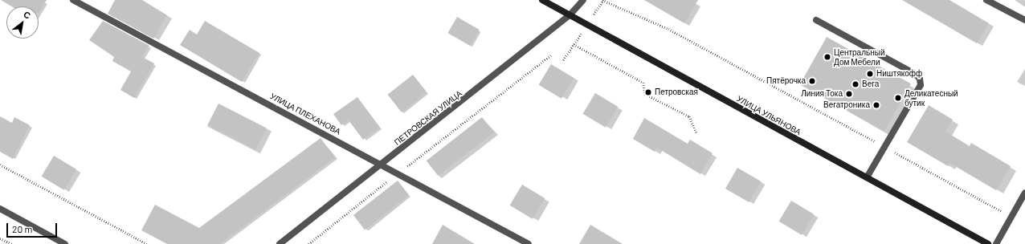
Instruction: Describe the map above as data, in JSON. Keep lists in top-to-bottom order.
{
  "streets": {
    "main road": ["УЛИЦА УЛЬЯНОВА"],
    "street": ["УЛИЦА ПЛЕХАНОВА", "ПЕТРОВСКАЯ УЛИЦА"]
  },
  "crossings": [
    ["УЛИЦА ПЛЕХАНОВА", "ПЕТРОВСКАЯ УЛИЦА"],
    ["УЛИЦА УЛЬЯНОВА", "ПЕТРОВСКАЯ УЛИЦА"]
  ],
  "places": [
    "Центральный Дом Мебели",
    "Ништякофф",
    "Пятёрочка",
    "Вега",
    "Петровская",
    "Линия Тока",
    "Деликатесный бутик",
    "Вегатроника"
  ],
  "scale_bar": "20 m",
  "north": "top right"
}
